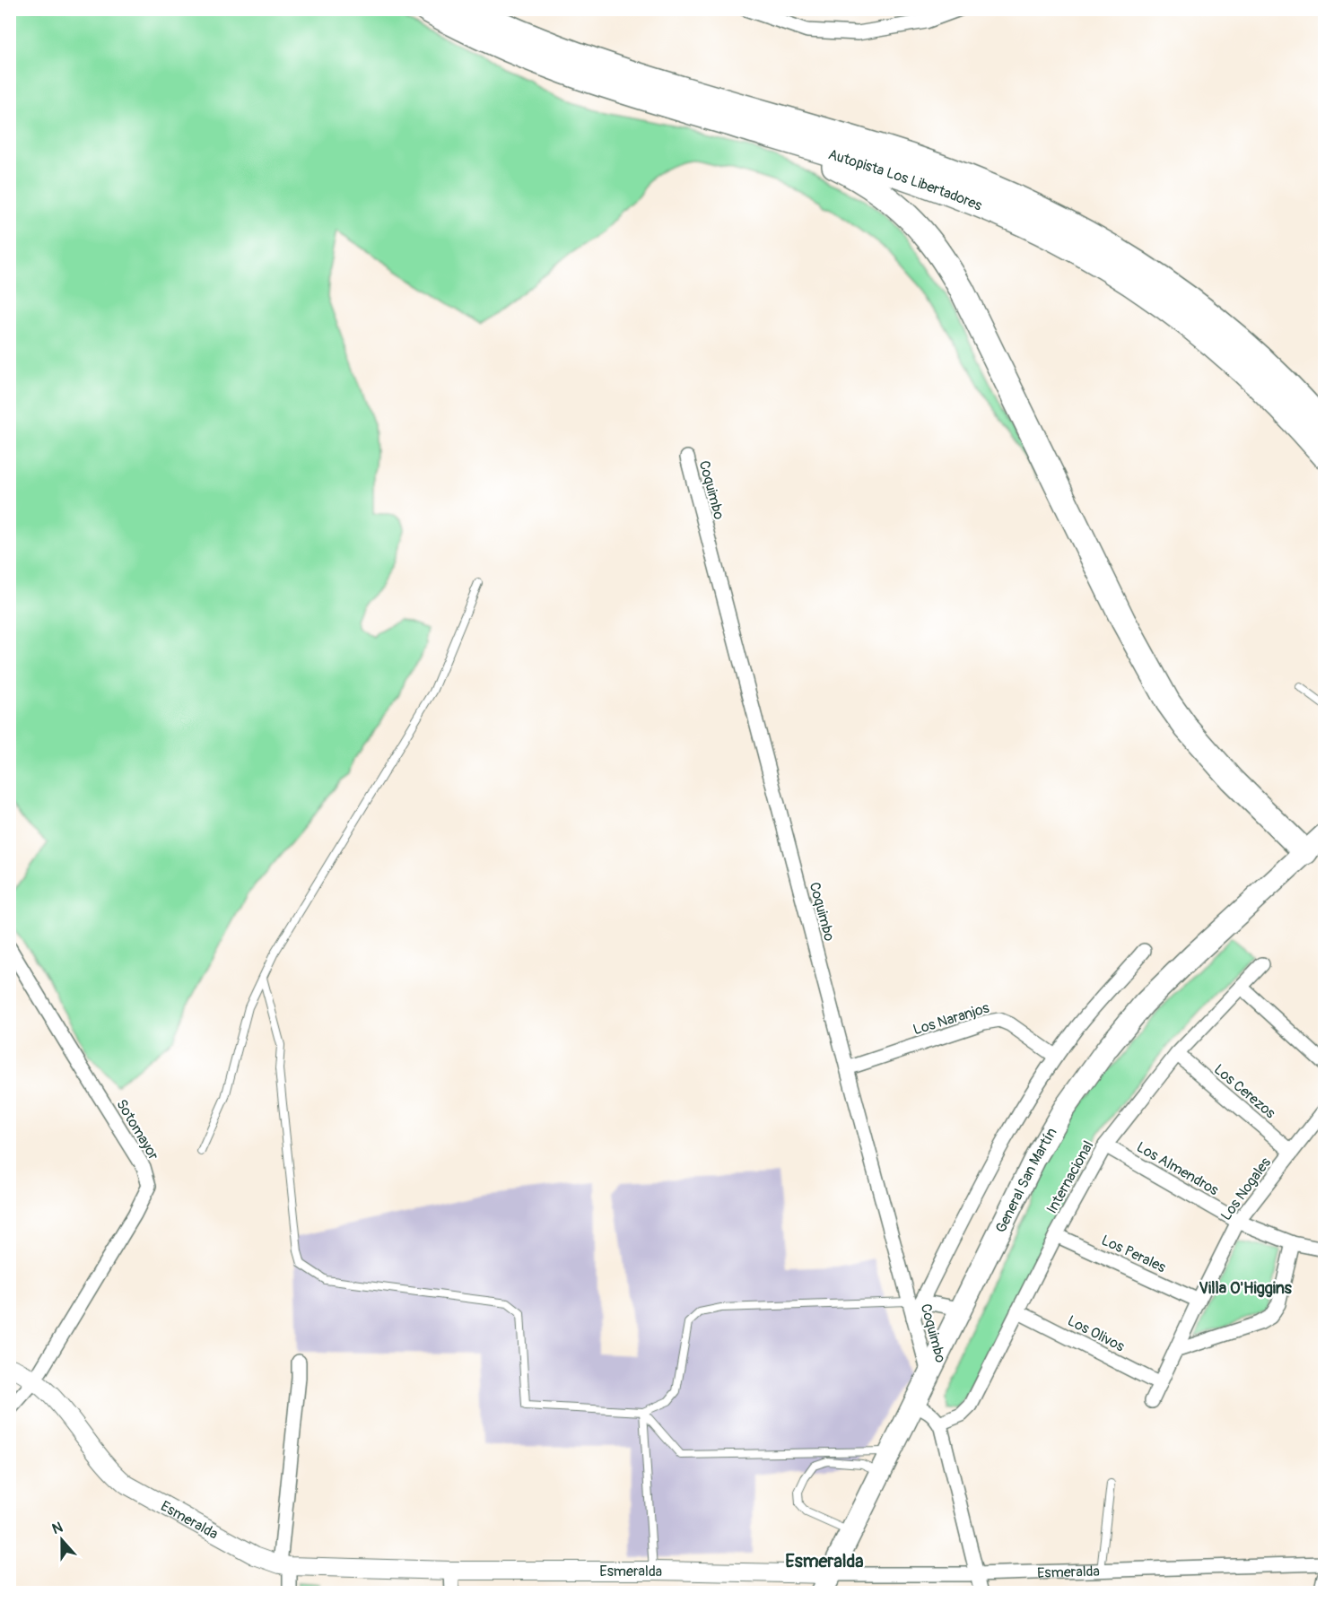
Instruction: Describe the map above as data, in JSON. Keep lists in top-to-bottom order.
{
  "streets": {
    "highway": ["Autopista Los Libertadores"],
    "main road": ["General San Martín"],
    "street": [
      "Coquimbo",
      "Los Naranjos",
      "Los Cerezos",
      "Sotomayor",
      "Los Almendros",
      "Internacional",
      "Los Nogales",
      "Los Perales",
      "Los Olivos",
      "Esmeralda"
    ]
  },
  "crossings": [
    ["Coquimbo", "Los Naranjos"],
    ["Coquimbo", "General San Martín"],
    ["Los Cerezos", "Internacional"],
    ["Los Cerezos", "Los Nogales"],
    ["Sotomayor", "Esmeralda"],
    ["Los Almendros", "Internacional"],
    ["Los Almendros", "Los Nogales"],
    ["Internacional", "Los Perales"],
    ["Internacional", "Los Olivos"],
    ["General San Martín", "Esmeralda"],
    ["Los Nogales", "Los Perales"],
    ["Los Nogales", "Los Olivos"]
  ],
  "districts": ["Villa O'Higgins", "Esmeralda"],
  "north": "top"
}
